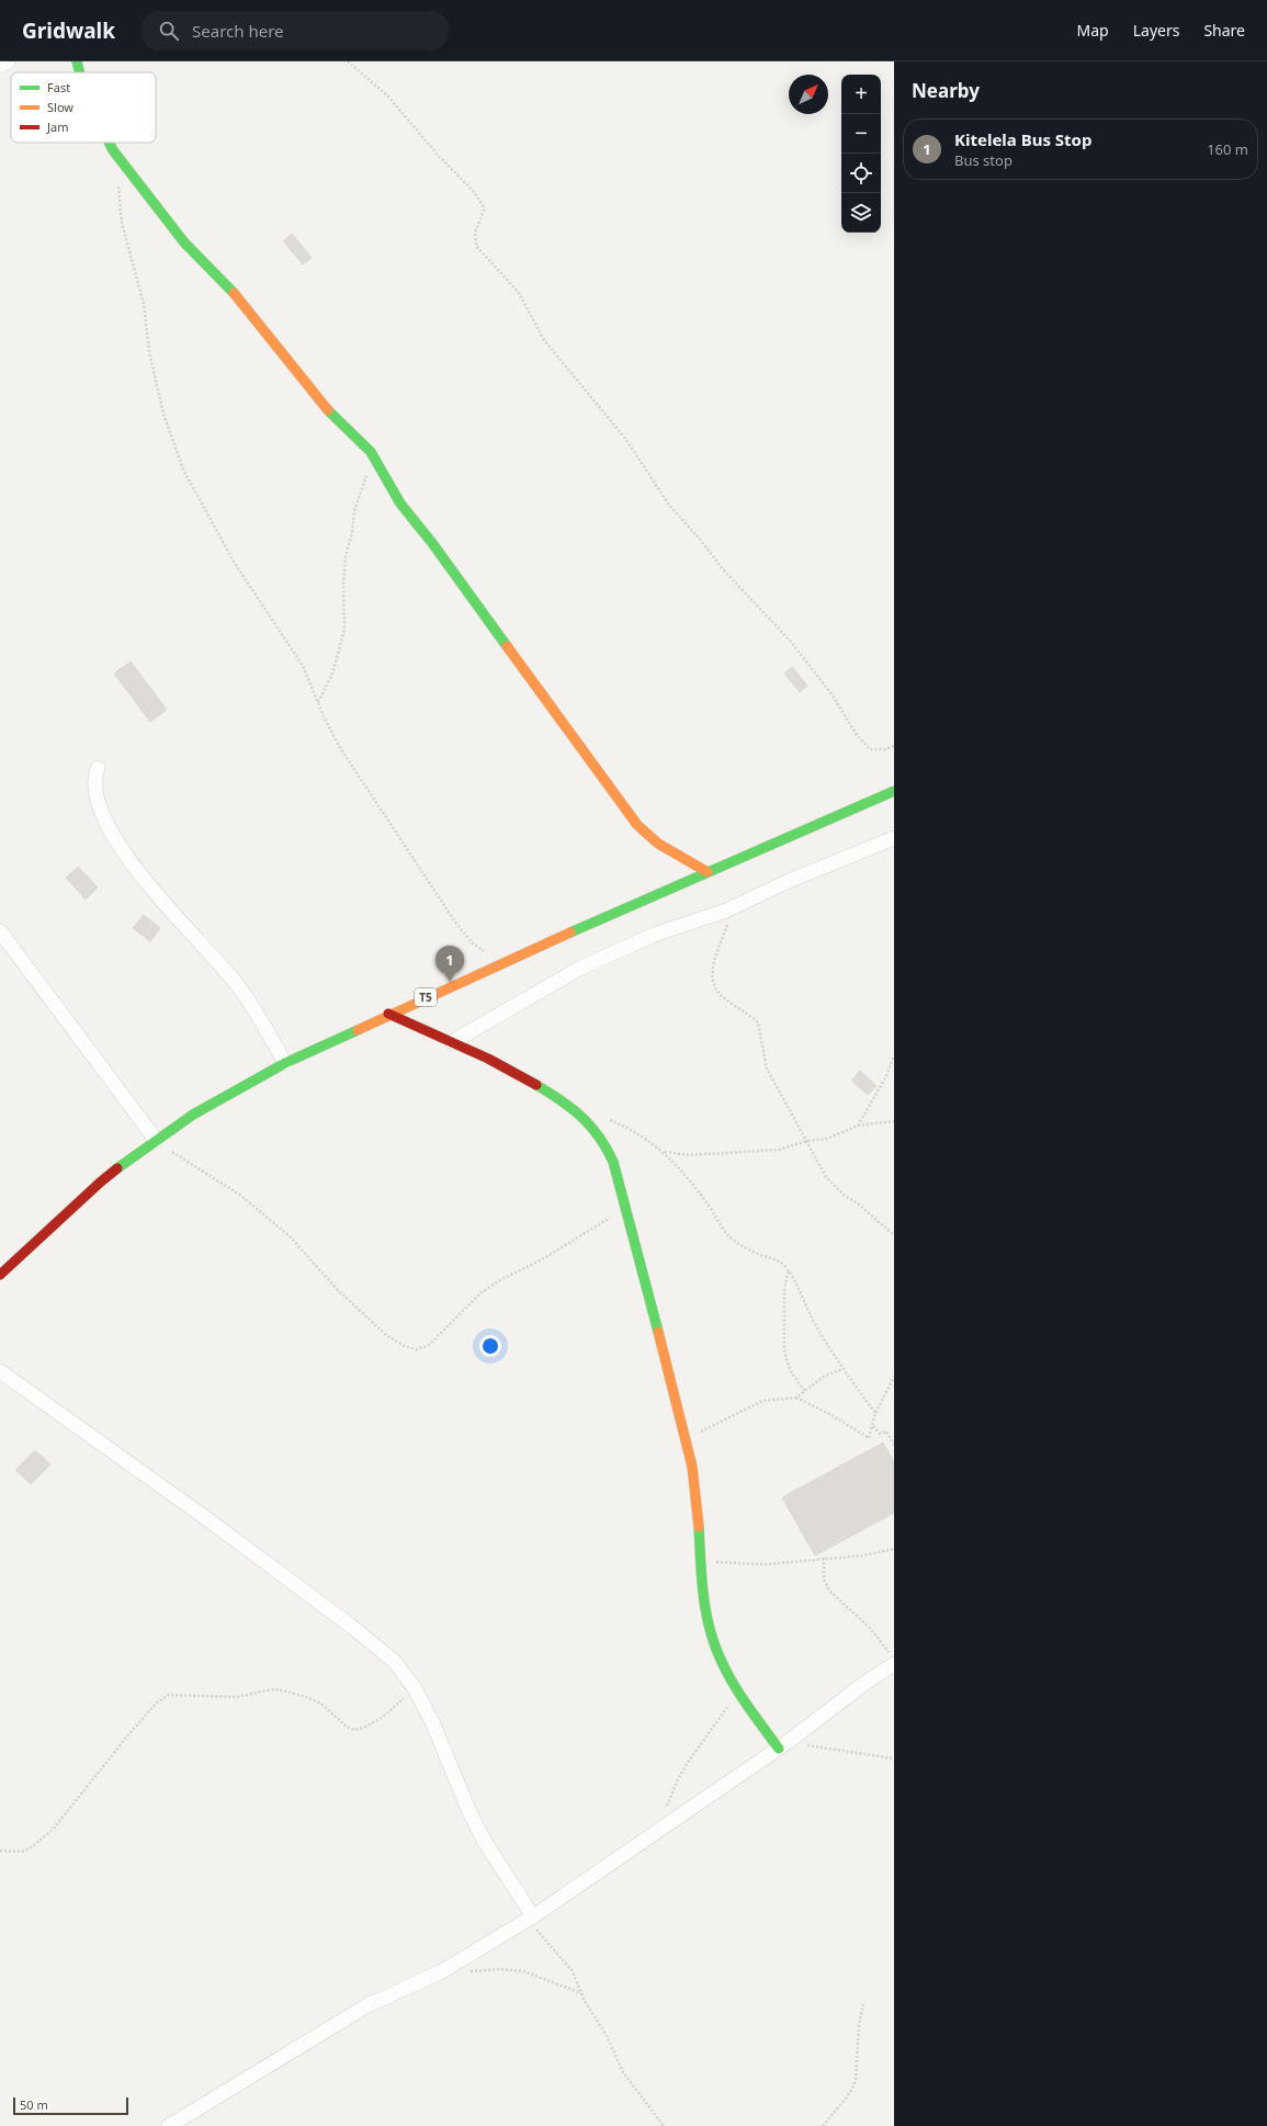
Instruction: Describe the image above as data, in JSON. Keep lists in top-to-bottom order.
{
  "streets": {
    "main road": ["T5"]
  },
  "legend": ["Fast", "Slow", "Jam"],
  "scale_bar": "50 m",
  "north": "top right",
  "page": {
    "header": "Gridwalk",
    "search": "Search here",
    "nav": ["Map", "Layers", "Share"],
    "heading": "Nearby",
    "map_buttons": ["+", "−"],
    "list": [
      {
        "mark": "1",
        "name": "Kitelela Bus Stop",
        "note": "Bus stop",
        "value": "160 m"
      }
    ],
    "pins": "1",
    "scale": "50 m"
  }
}
